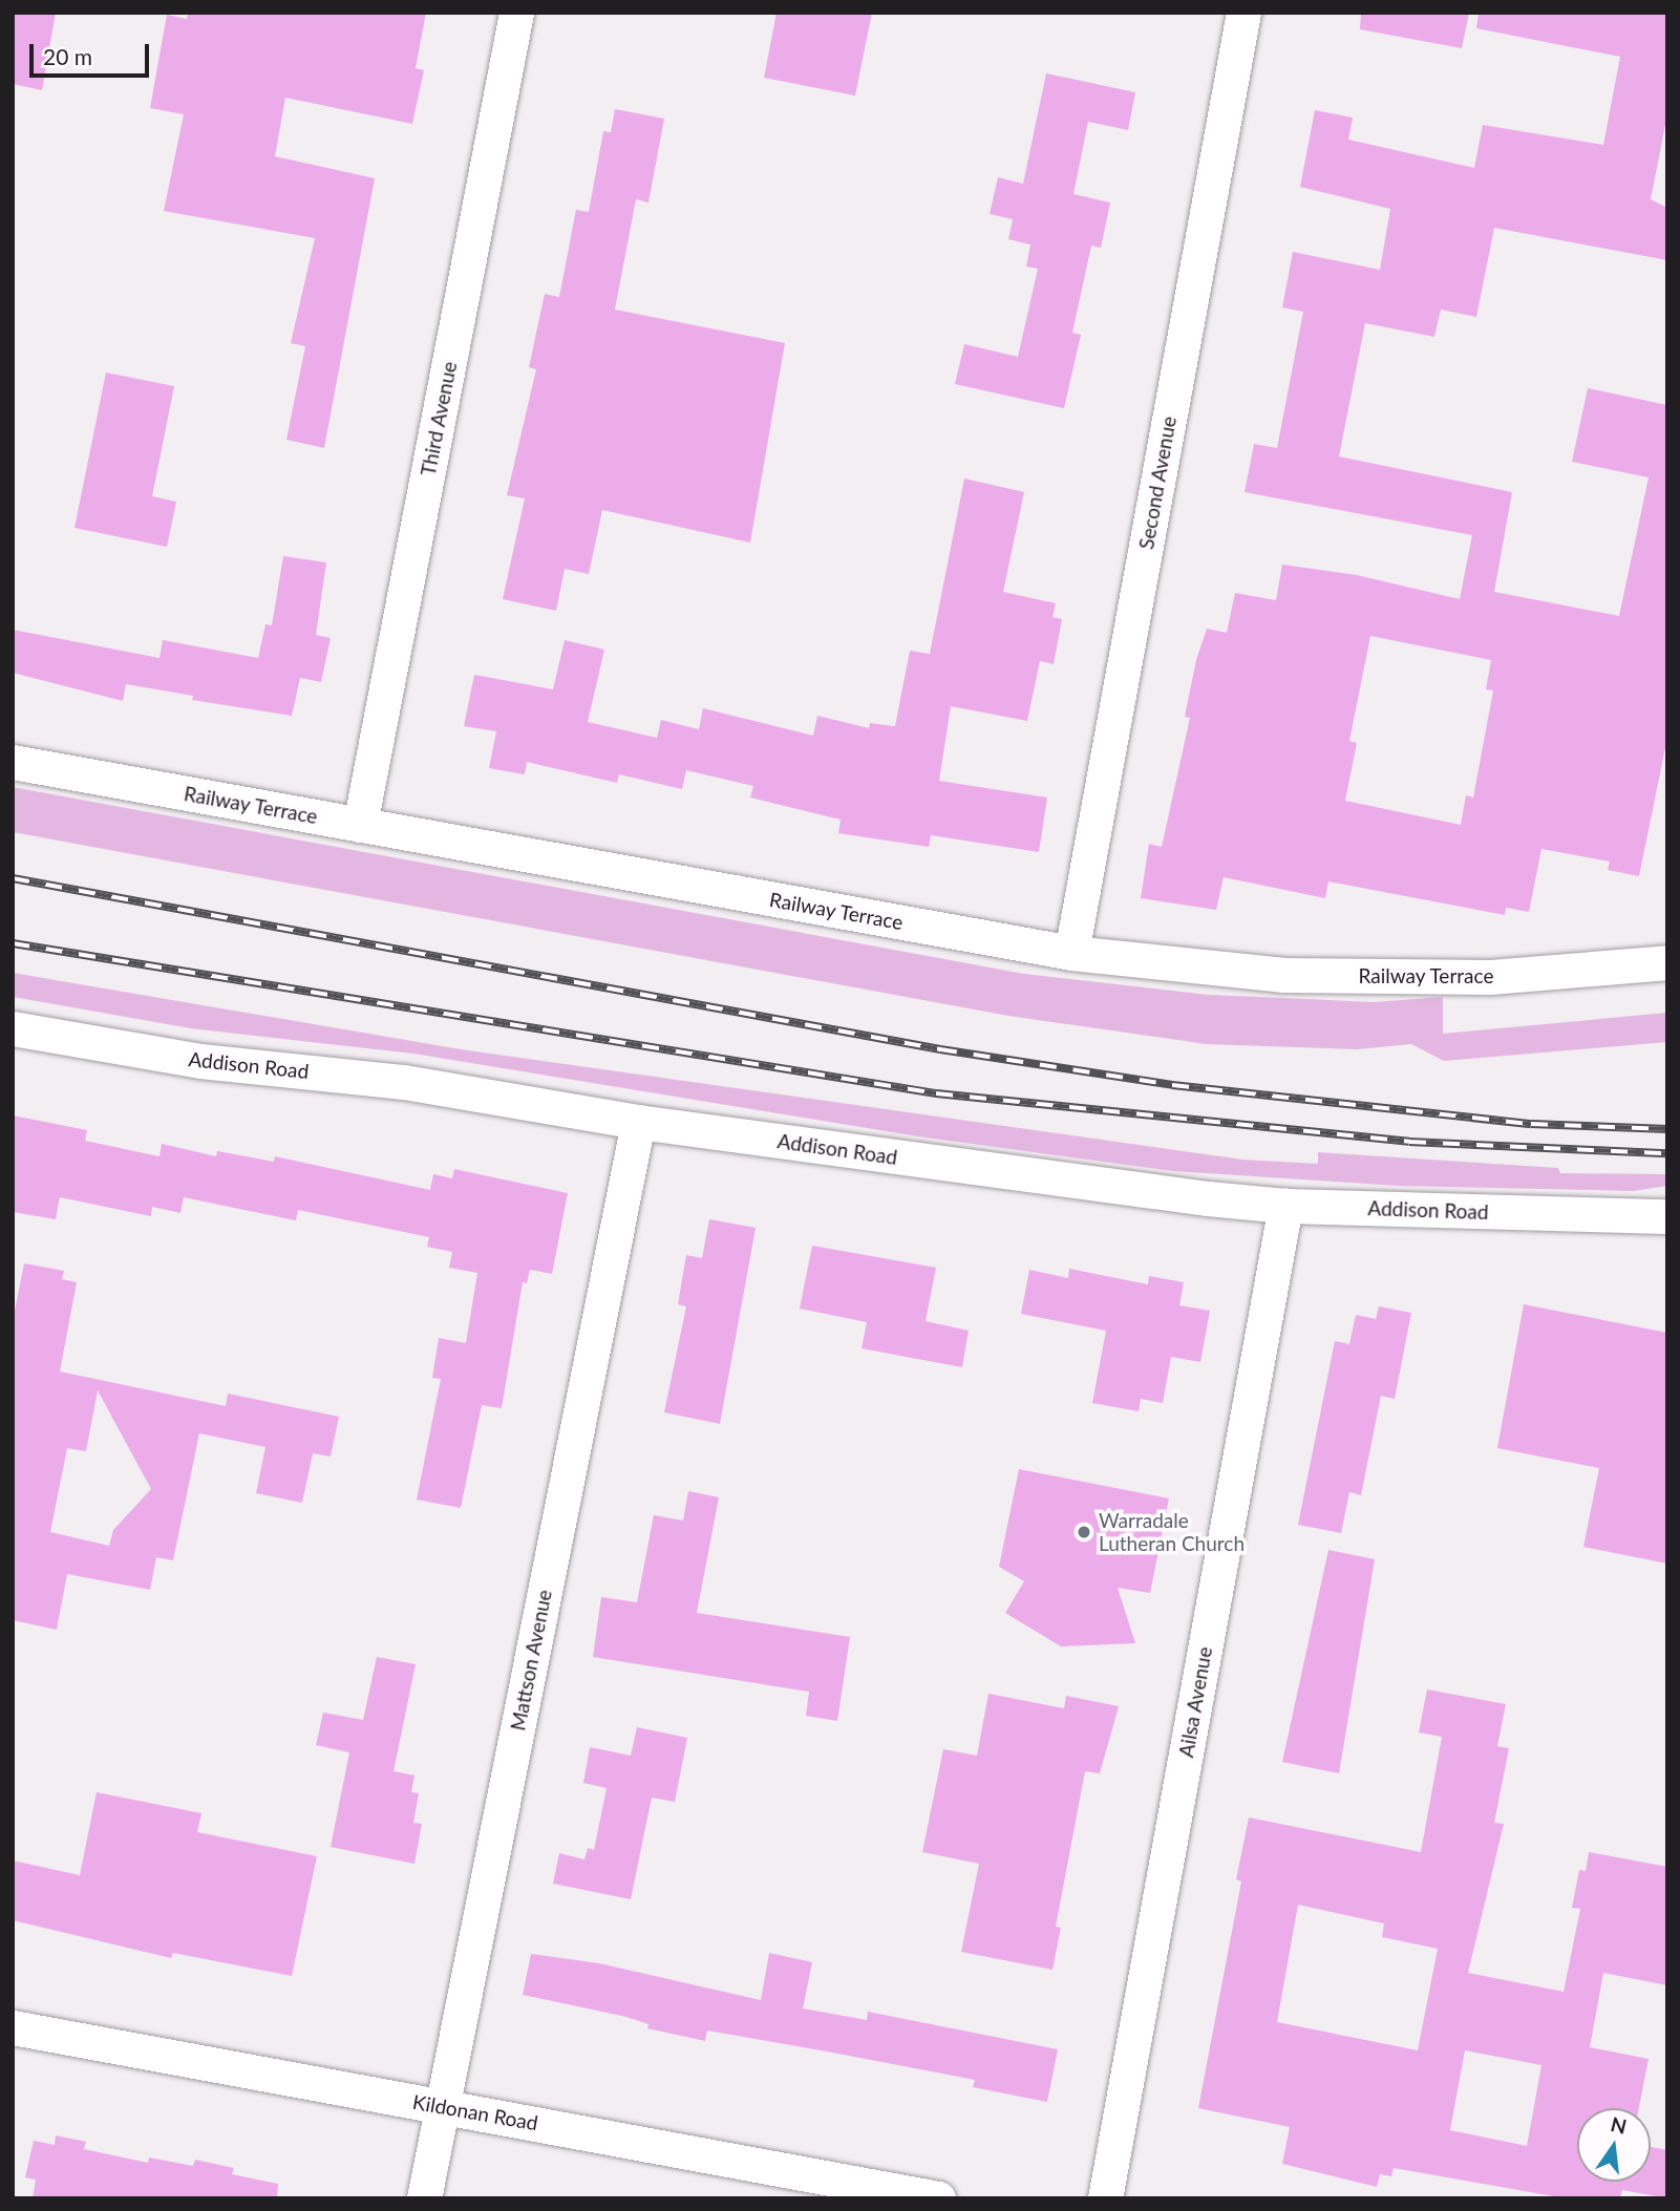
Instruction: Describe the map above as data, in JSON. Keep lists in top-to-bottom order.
{
  "streets": {
    "street": [
      "Third Avenue",
      "Second Avenue",
      "Railway Terrace",
      "Addison Road",
      "Mattson Avenue",
      "Ailsa Avenue",
      "Kildonan Road"
    ]
  },
  "crossings": [
    ["Third Avenue", "Railway Terrace"],
    ["Second Avenue", "Railway Terrace"],
    ["Addison Road", "Mattson Avenue"],
    ["Addison Road", "Ailsa Avenue"],
    ["Mattson Avenue", "Kildonan Road"]
  ],
  "places": ["Warradale Lutheran Church"],
  "scale_bar": "20 m",
  "north": "top"
}
